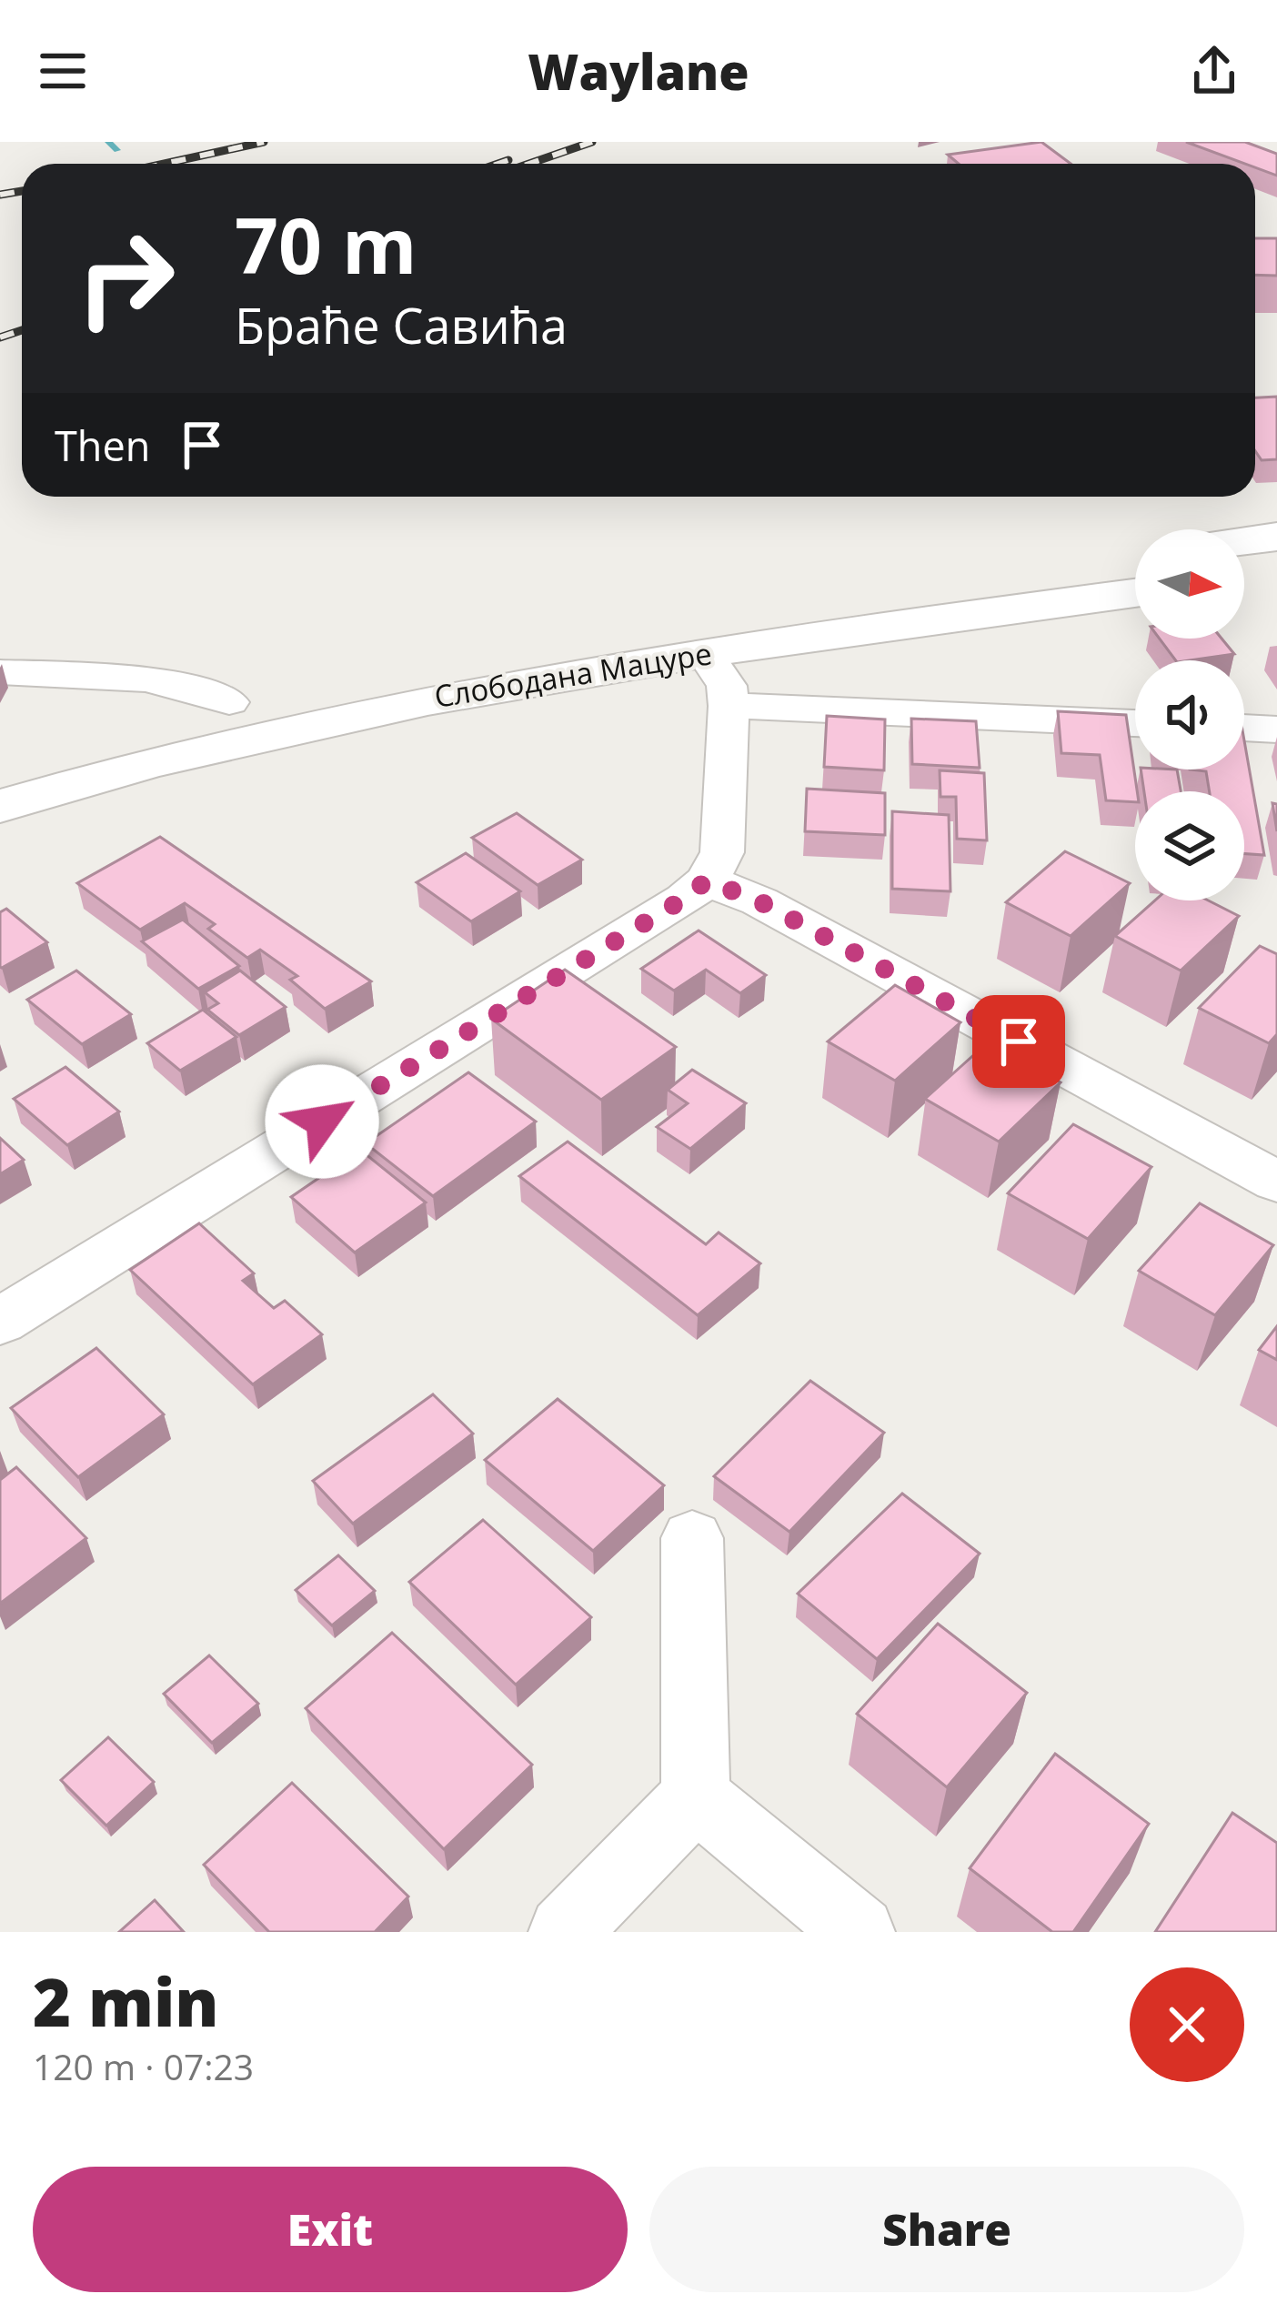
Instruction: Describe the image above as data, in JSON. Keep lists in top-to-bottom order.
{
  "streets": {
    "street": ["Слободана Мацуре"]
  },
  "north": "right",
  "page": {
    "header": "Waylane",
    "turn": ["70 m", "Браће Савића"],
    "then": "Then",
    "heading": ["2 min", "120 m · 07:23"],
    "buttons": ["Exit", "Share"]
  }
}
